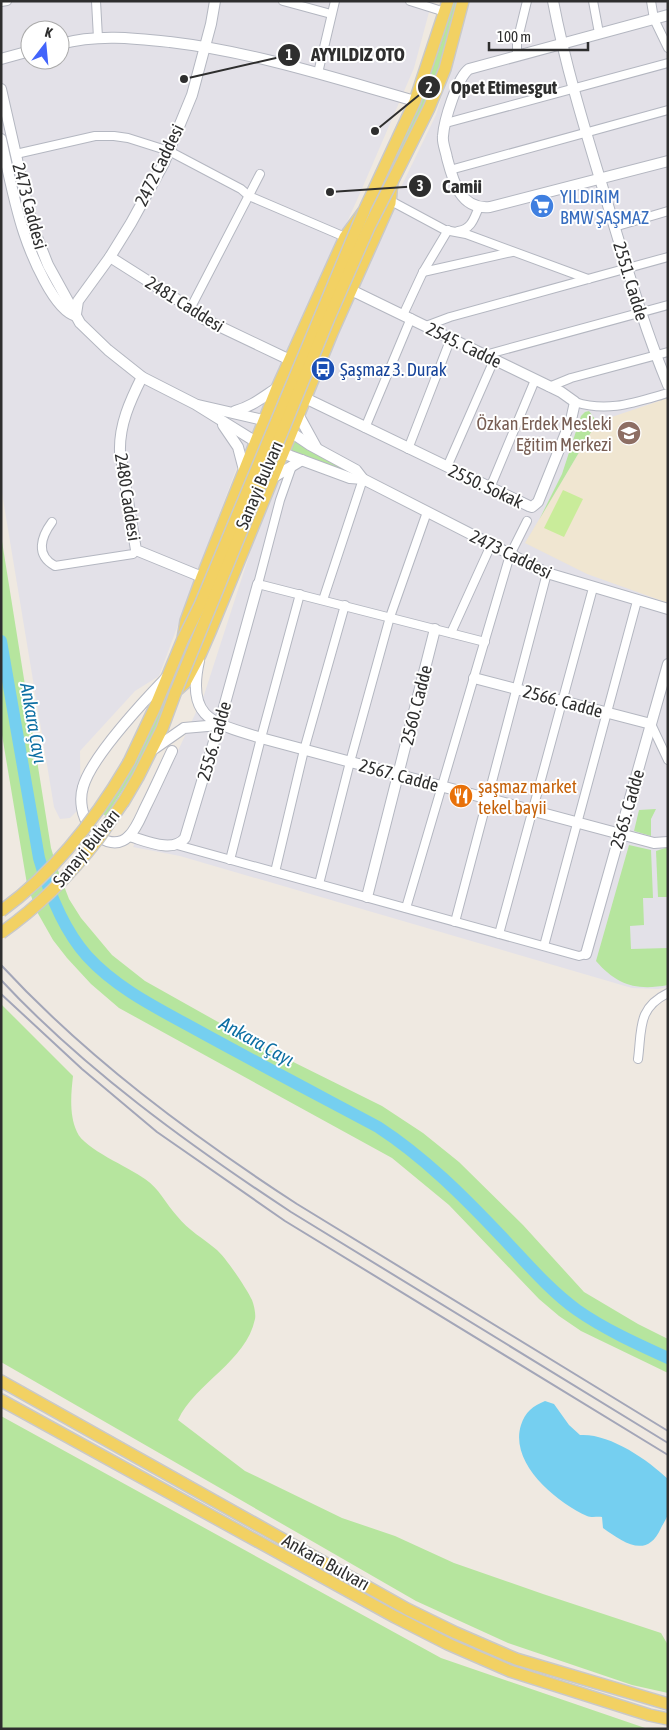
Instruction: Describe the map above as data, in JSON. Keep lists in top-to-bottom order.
{
  "streets": {
    "main road": ["Sanayi Bulvarı", "Ankara Bulvarı"],
    "street": [
      "2472 Caddesi",
      "2473 Caddesi",
      "2551. Cadde",
      "2481 Caddesi",
      "2545. Cadde",
      "2550. Sokak",
      "2480 Caddesi",
      "2566. Cadde",
      "2560. Cadde",
      "2556. Cadde",
      "2567. Cadde",
      "2565. Cadde"
    ]
  },
  "crossings": [
    ["2472 Caddesi", "2473 Caddesi"],
    ["2472 Caddesi", "2481 Caddesi"],
    ["2473 Caddesi", "2480 Caddesi"],
    ["2545. Cadde", "2550. Sokak"],
    ["2566. Cadde", "2565. Cadde"],
    ["2560. Cadde", "2567. Cadde"],
    ["2556. Cadde", "2567. Cadde"],
    ["2567. Cadde", "2565. Cadde"]
  ],
  "water": ["Ankara Çayı"],
  "places": {
    "other": ["AYYILDIZ OTO", "Opet Etimesgut", "Camii"],
    "supermarket": ["YILDIRIM BMW ŞAŞMAZ"],
    "bus stop": ["Şaşmaz 3. Durak"],
    "school or university": ["Özkan Erdek Mesleki Eğitim Merkezi"],
    "restaurant": ["şaşmaz market tekel bayii"]
  },
  "scale_bar": "100 m",
  "north": "top"
}
